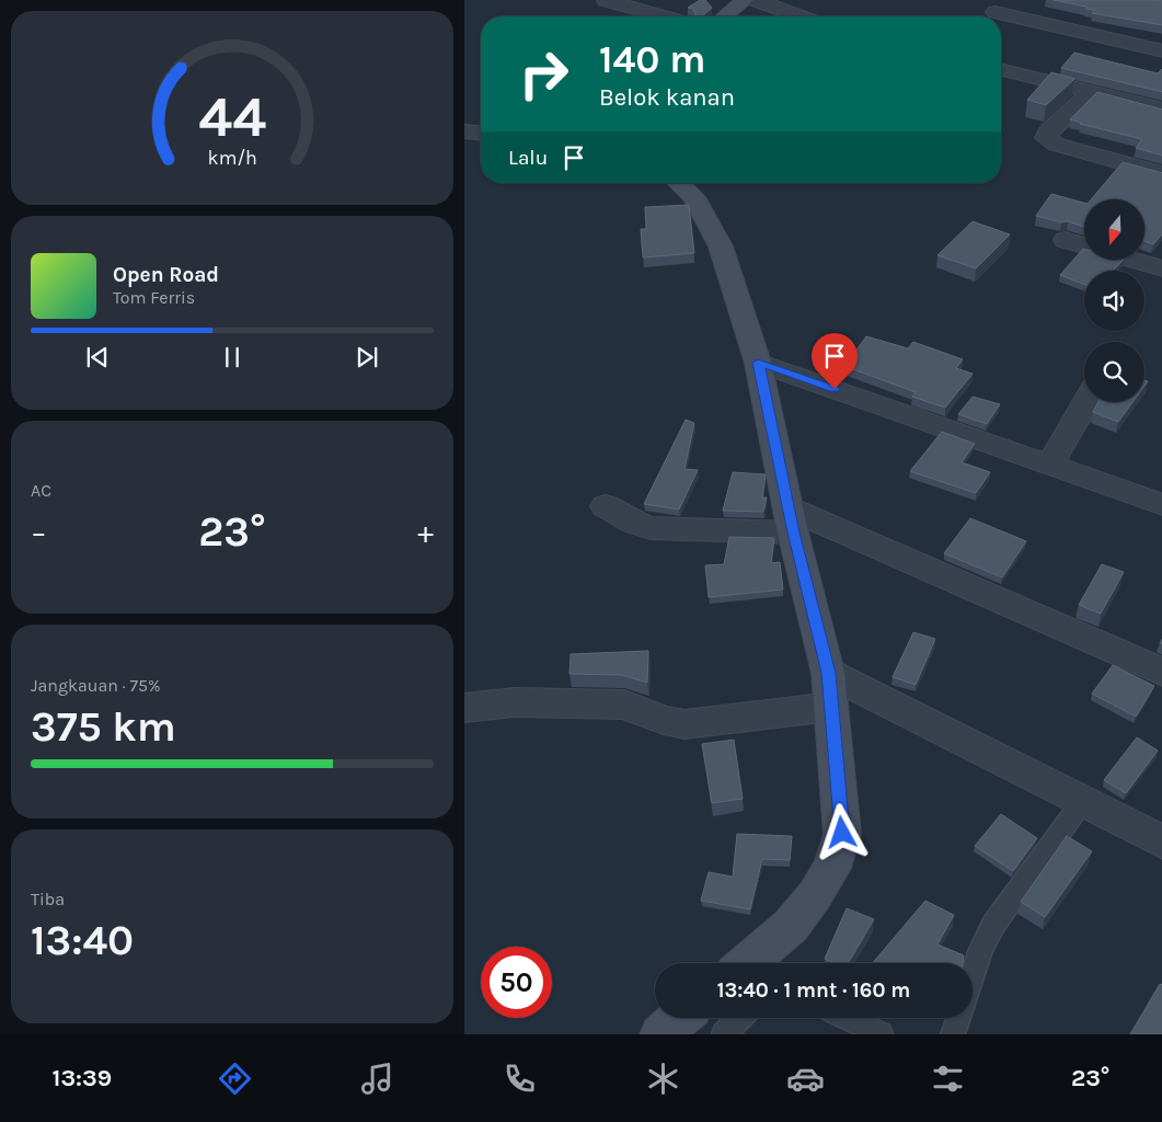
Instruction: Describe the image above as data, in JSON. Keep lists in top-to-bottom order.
{
  "north": "bottom",
  "page": {
    "turn": ["140 m", "Belok kanan"],
    "then": "Lalu",
    "song": ["Open Road", "Tom Ferris"],
    "tile": [
      "AC",
      ["Jangkauan · 75%", "375 km"],
      ["Tiba", "13:40"]
    ],
    "heat": ["−", "23°", "+"],
    "limit": "50",
    "trip": "13:40 · 1 mnt · 160 m",
    "tabs": ["13:39", "23°"],
    "gauge": ["44", "km/h"]
  }
}
